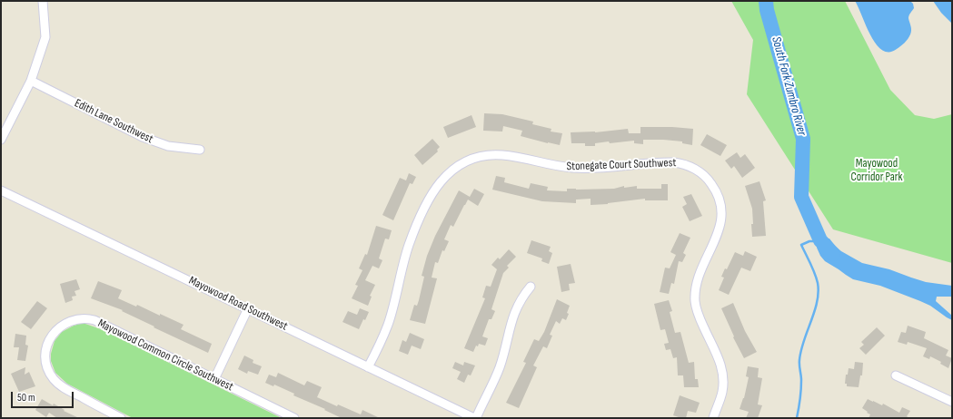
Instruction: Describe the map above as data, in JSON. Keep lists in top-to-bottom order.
{
  "streets": {
    "street": [
      "Edith Lane Southwest",
      "Stonegate Court Southwest",
      "Mayowood Road Southwest",
      "Mayowood Common Circle Southwest"
    ]
  },
  "crossings": [
    ["Stonegate Court Southwest", "Mayowood Road Southwest"]
  ],
  "water": ["South Fork Zumbro River"],
  "parks": ["Mayowood Corridor Park"],
  "scale_bar": "50 m"
}
